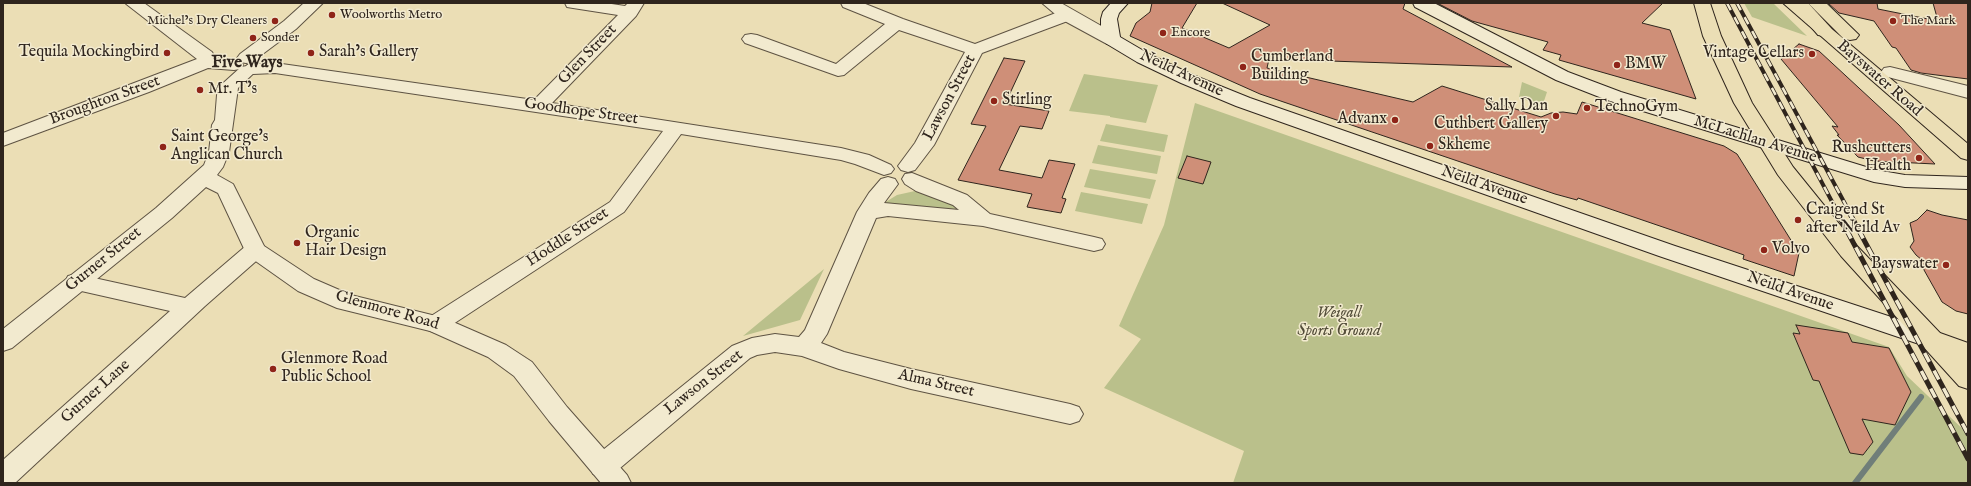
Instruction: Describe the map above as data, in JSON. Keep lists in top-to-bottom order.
{
  "streets": {
    "main road": ["Bayswater Road"],
    "street": [
      "Glen Street",
      "Neild Avenue",
      "Lawson Street",
      "Broughton Street",
      "Goodhope Street",
      "McLachlan Avenue",
      "Hoddle Street",
      "Gurner Street",
      "Glenmore Road",
      "Alma Street",
      "Gurner Lane"
    ]
  },
  "crossings": [
    ["Glen Street", "Goodhope Street"],
    ["Neild Avenue", "Lawson Street"],
    ["Lawson Street", "Glenmore Road"],
    ["Lawson Street", "Alma Street"],
    ["Broughton Street", "Goodhope Street"],
    ["Goodhope Street", "Hoddle Street"],
    ["Hoddle Street", "Glenmore Road"],
    ["Glenmore Road", "Gurner Lane"]
  ],
  "districts": ["Five Ways"],
  "parks": ["Weigall Sports Ground"],
  "places": [
    "Woolworths Metro",
    "Michel’s Dry Cleaners",
    "The Mark",
    "Encore",
    "Sonder",
    "Tequila Mockingbird",
    "Sarah’s Gallery",
    "Vintage Cellars",
    "BMW",
    "Cumberland Building",
    "Mr. T's",
    "Stirling",
    "TechnoGym",
    "Sally Dan Cuthbert Gallery",
    "Advanx",
    "Skheme",
    "Saint George's Anglican Church",
    "Rushcutters Health",
    "Craigend St after Neild Av",
    "Organic Hair Design",
    "Volvo",
    "Bayswater",
    "Glenmore Road Public School"
  ]
}
